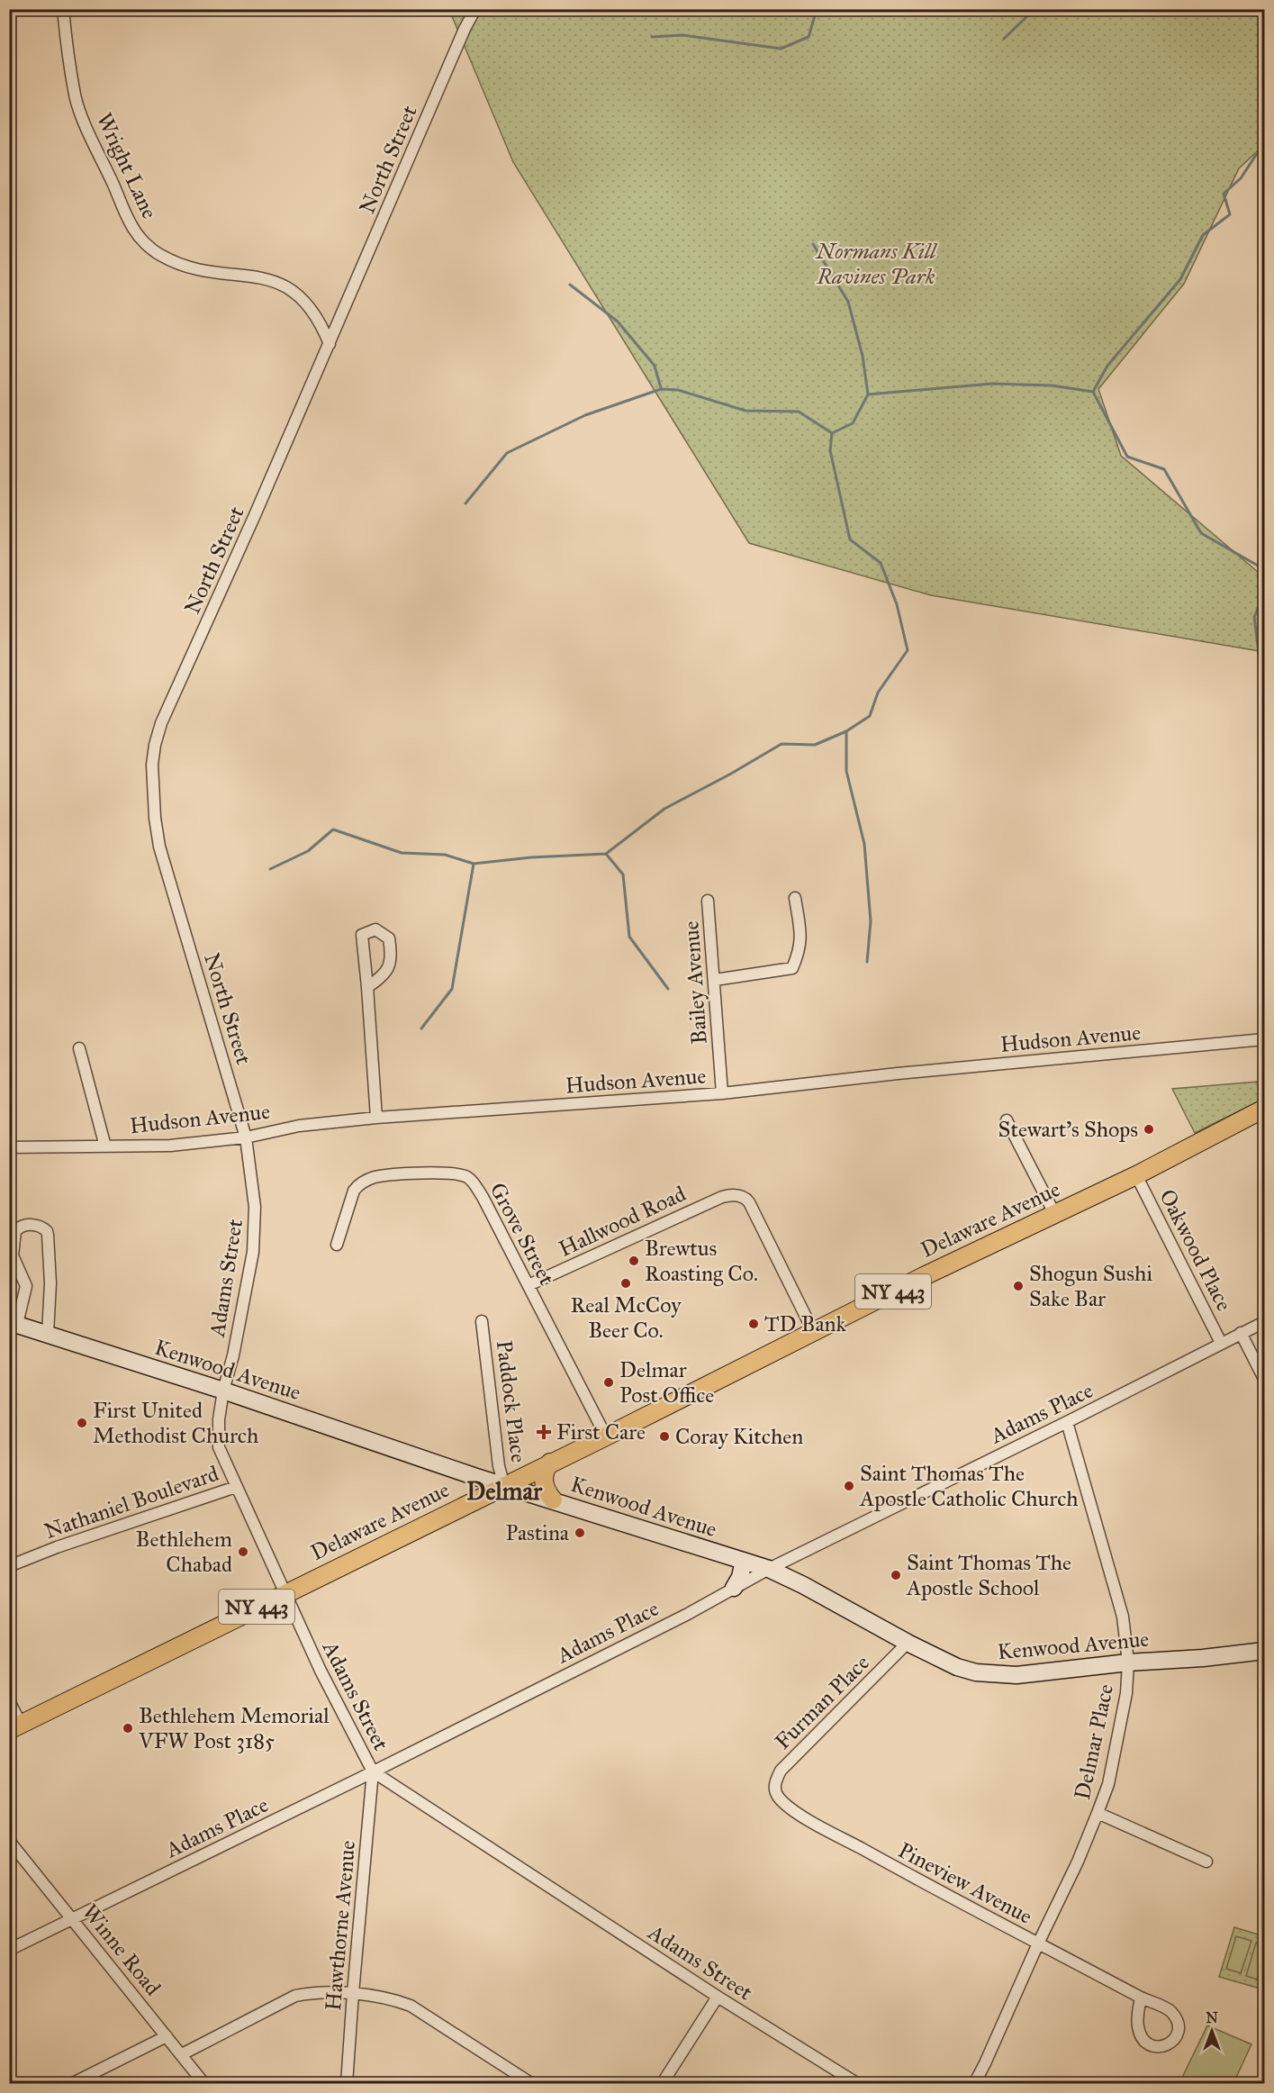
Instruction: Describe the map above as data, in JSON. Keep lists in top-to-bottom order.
{
  "streets": {
    "main road": ["Delaware Avenue", "NY 443"],
    "street": [
      "North Street",
      "Wright Lane",
      "Bailey Avenue",
      "Hudson Avenue",
      "Hallwood Road",
      "Grove Street",
      "Oakwood Place",
      "Adams Street",
      "Kenwood Avenue",
      "Paddock Place",
      "Adams Place",
      "Nathaniel Boulevard",
      "Furman Place",
      "Delmar Place",
      "Pineview Avenue",
      "Hawthorne Avenue",
      "Winne Road"
    ]
  },
  "crossings": [
    ["North Street", "Wright Lane"],
    ["North Street", "Hudson Avenue"],
    ["North Street", "Adams Street"],
    ["Bailey Avenue", "Hudson Avenue"],
    ["Hudson Avenue", "Adams Street"],
    ["Delaware Avenue", "Hallwood Road"],
    ["Delaware Avenue", "Grove Street"],
    ["Delaware Avenue", "Oakwood Place"],
    ["Delaware Avenue", "Adams Street"],
    ["Delaware Avenue", "Kenwood Avenue"],
    ["Delaware Avenue", "Paddock Place"],
    ["Hallwood Road", "Grove Street"],
    ["Oakwood Place", "Adams Place"],
    ["Adams Street", "Kenwood Avenue"],
    ["Adams Street", "Adams Place"],
    ["Adams Street", "Nathaniel Boulevard"],
    ["Adams Street", "Hawthorne Avenue"],
    ["Kenwood Avenue", "Paddock Place"],
    ["Kenwood Avenue", "Adams Place"],
    ["Kenwood Avenue", "Furman Place"],
    ["Kenwood Avenue", "Delmar Place"],
    ["Adams Place", "Delmar Place"],
    ["Adams Place", "Hawthorne Avenue"],
    ["Adams Place", "Winne Road"],
    ["Furman Place", "Pineview Avenue"],
    ["Delmar Place", "Pineview Avenue"]
  ],
  "districts": ["Delmar"],
  "parks": ["Normans Kill Ravines Park"],
  "places": {
    "other": [
      "Stewart's Shops",
      "Brewtus Roasting Co.",
      "Real McCoy Beer Co.",
      "Shogun Sushi Sake Bar",
      "TD Bank",
      "Delmar Post Office",
      "First United Methodist Church",
      "Coray Kitchen",
      "Saint Thomas The Apostle Catholic Church",
      "Pastina",
      "Bethlehem Chabad",
      "Saint Thomas The Apostle School",
      "Bethlehem Memorial VFW Post 3185"
    ],
    "health": ["First Care"]
  },
  "north": "top"
}
